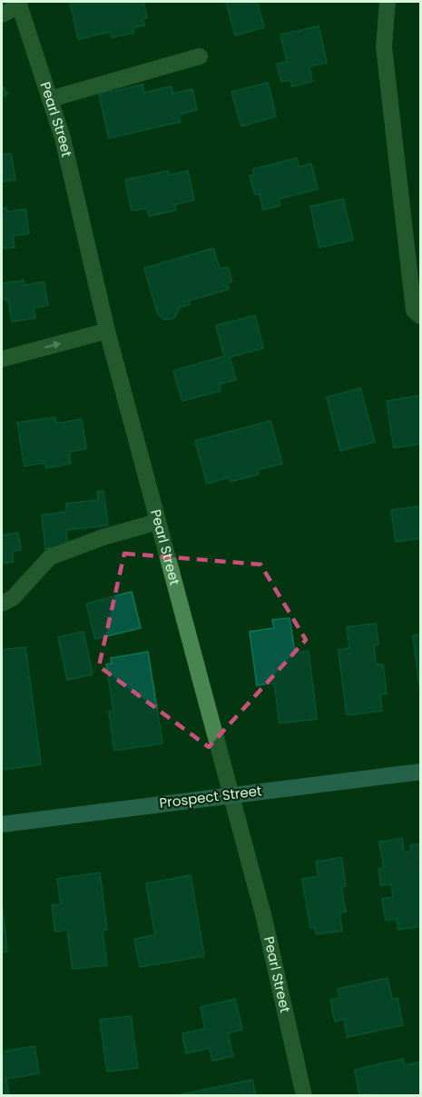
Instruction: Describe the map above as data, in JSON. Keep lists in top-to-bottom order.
{
  "streets": {
    "main road": ["Prospect Street"],
    "street": ["Pearl Street"]
  },
  "crossings": [
    ["Pearl Street", "Prospect Street"]
  ]
}
